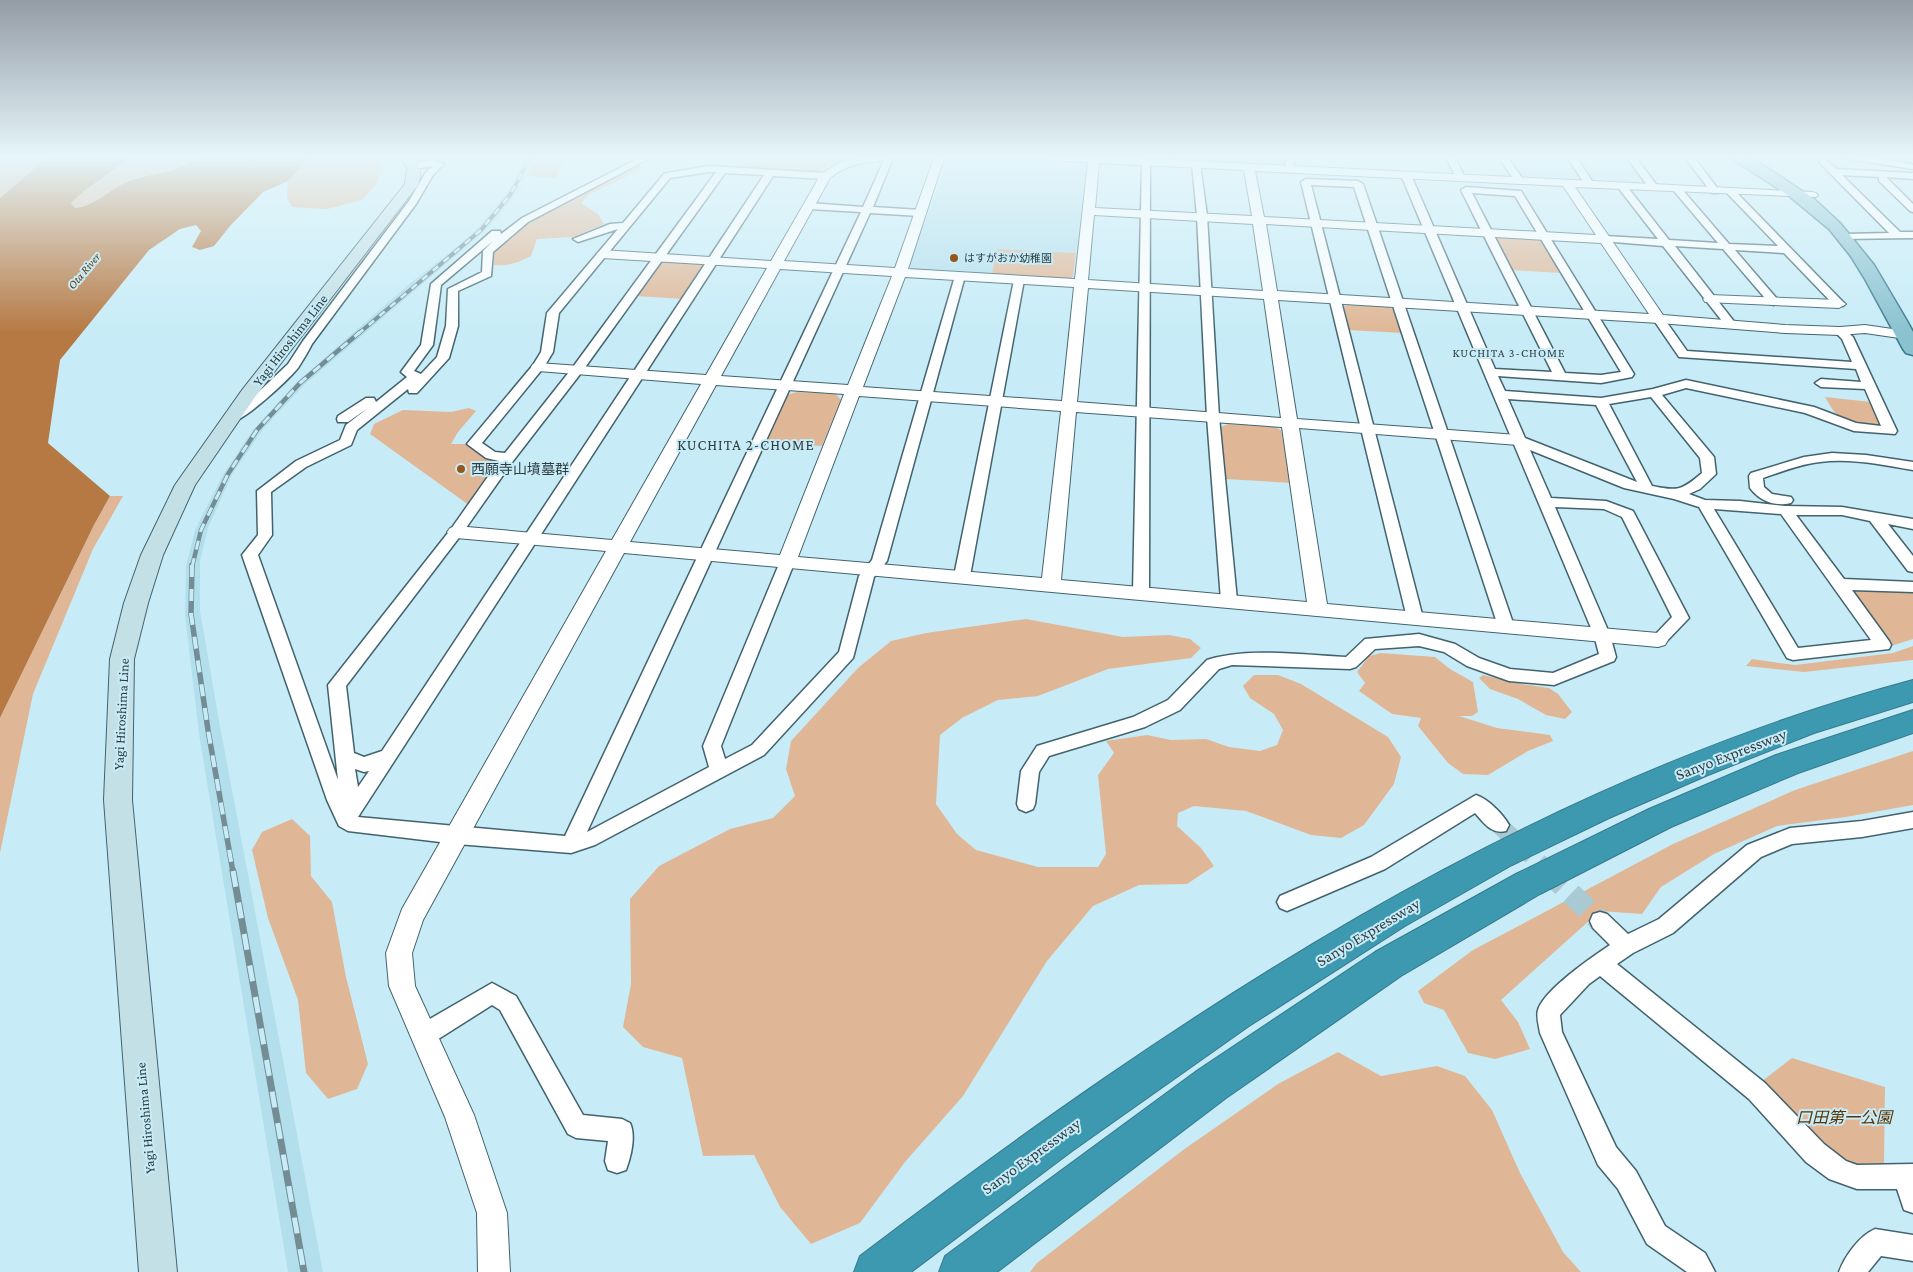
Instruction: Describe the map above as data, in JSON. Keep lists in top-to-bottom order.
{
  "streets": {
    "highway": ["Sanyo Expressway"],
    "main road": ["Yagi Hiroshima Line"]
  },
  "districts": ["KUCHITA 3-CHOME", "KUCHITA 2-CHOME"],
  "water": ["Ota River"],
  "parks": ["口田第一公園"],
  "places": ["はすがおか幼稚園", "西願寺山墳墓群"]
}
